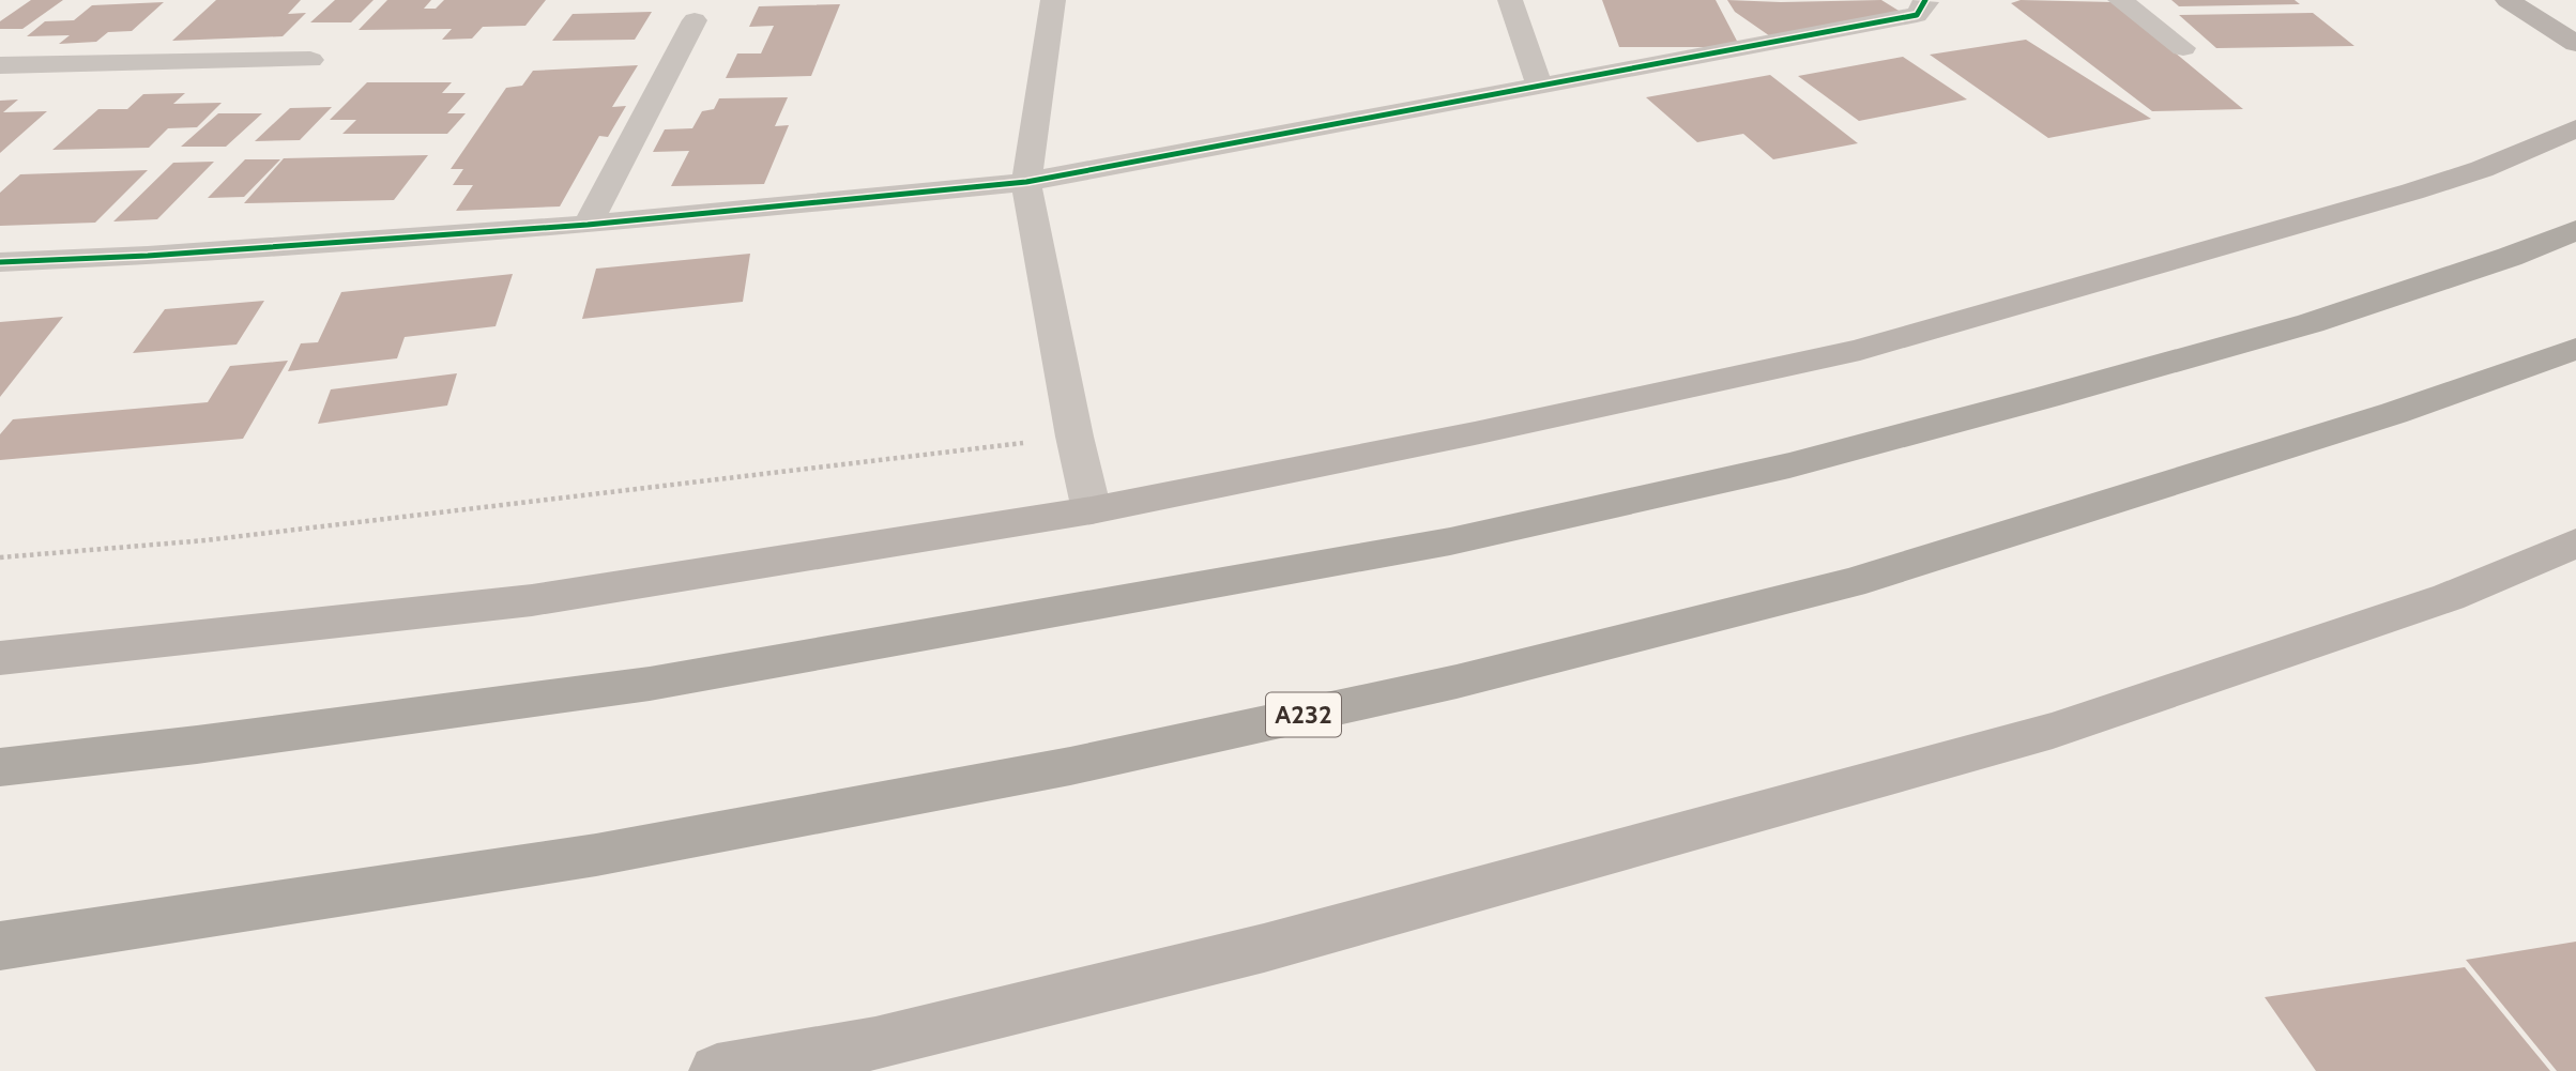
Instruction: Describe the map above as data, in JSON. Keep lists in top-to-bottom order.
{
  "streets": {
    "highway": ["A232"]
  }
}
